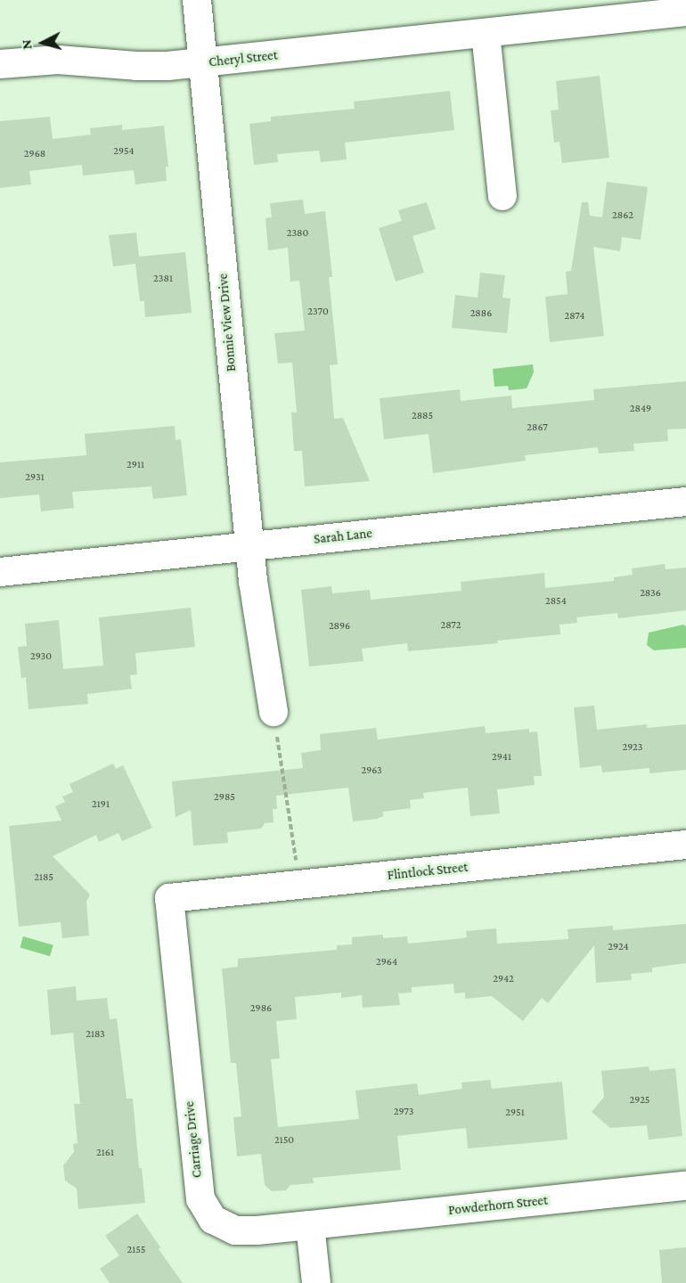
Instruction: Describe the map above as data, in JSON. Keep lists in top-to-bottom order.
{
  "streets": {
    "street": [
      "Cheryl Street",
      "Bonnie View Drive",
      "Sarah Lane",
      "Flintlock Street",
      "Carriage Drive",
      "Powderhorn Street"
    ]
  },
  "crossings": [
    ["Cheryl Street", "Bonnie View Drive"],
    ["Bonnie View Drive", "Sarah Lane"],
    ["Flintlock Street", "Carriage Drive"],
    ["Carriage Drive", "Powderhorn Street"]
  ],
  "house_numbers": [
    "2954",
    "2968",
    "2862",
    "2380",
    "2381",
    "2370",
    "2886",
    "2874",
    "2849",
    "2885",
    "2867",
    "2911",
    "2931",
    "2836",
    "2854",
    "2872",
    "2896",
    "2930",
    "2923",
    "2941",
    "2963",
    "2985",
    "2191",
    "2185",
    "2924",
    "2964",
    "2942",
    "2986",
    "2183",
    "2925",
    "2973",
    "2951",
    "2150",
    "2161",
    "2155"
  ],
  "north": "left"
}
